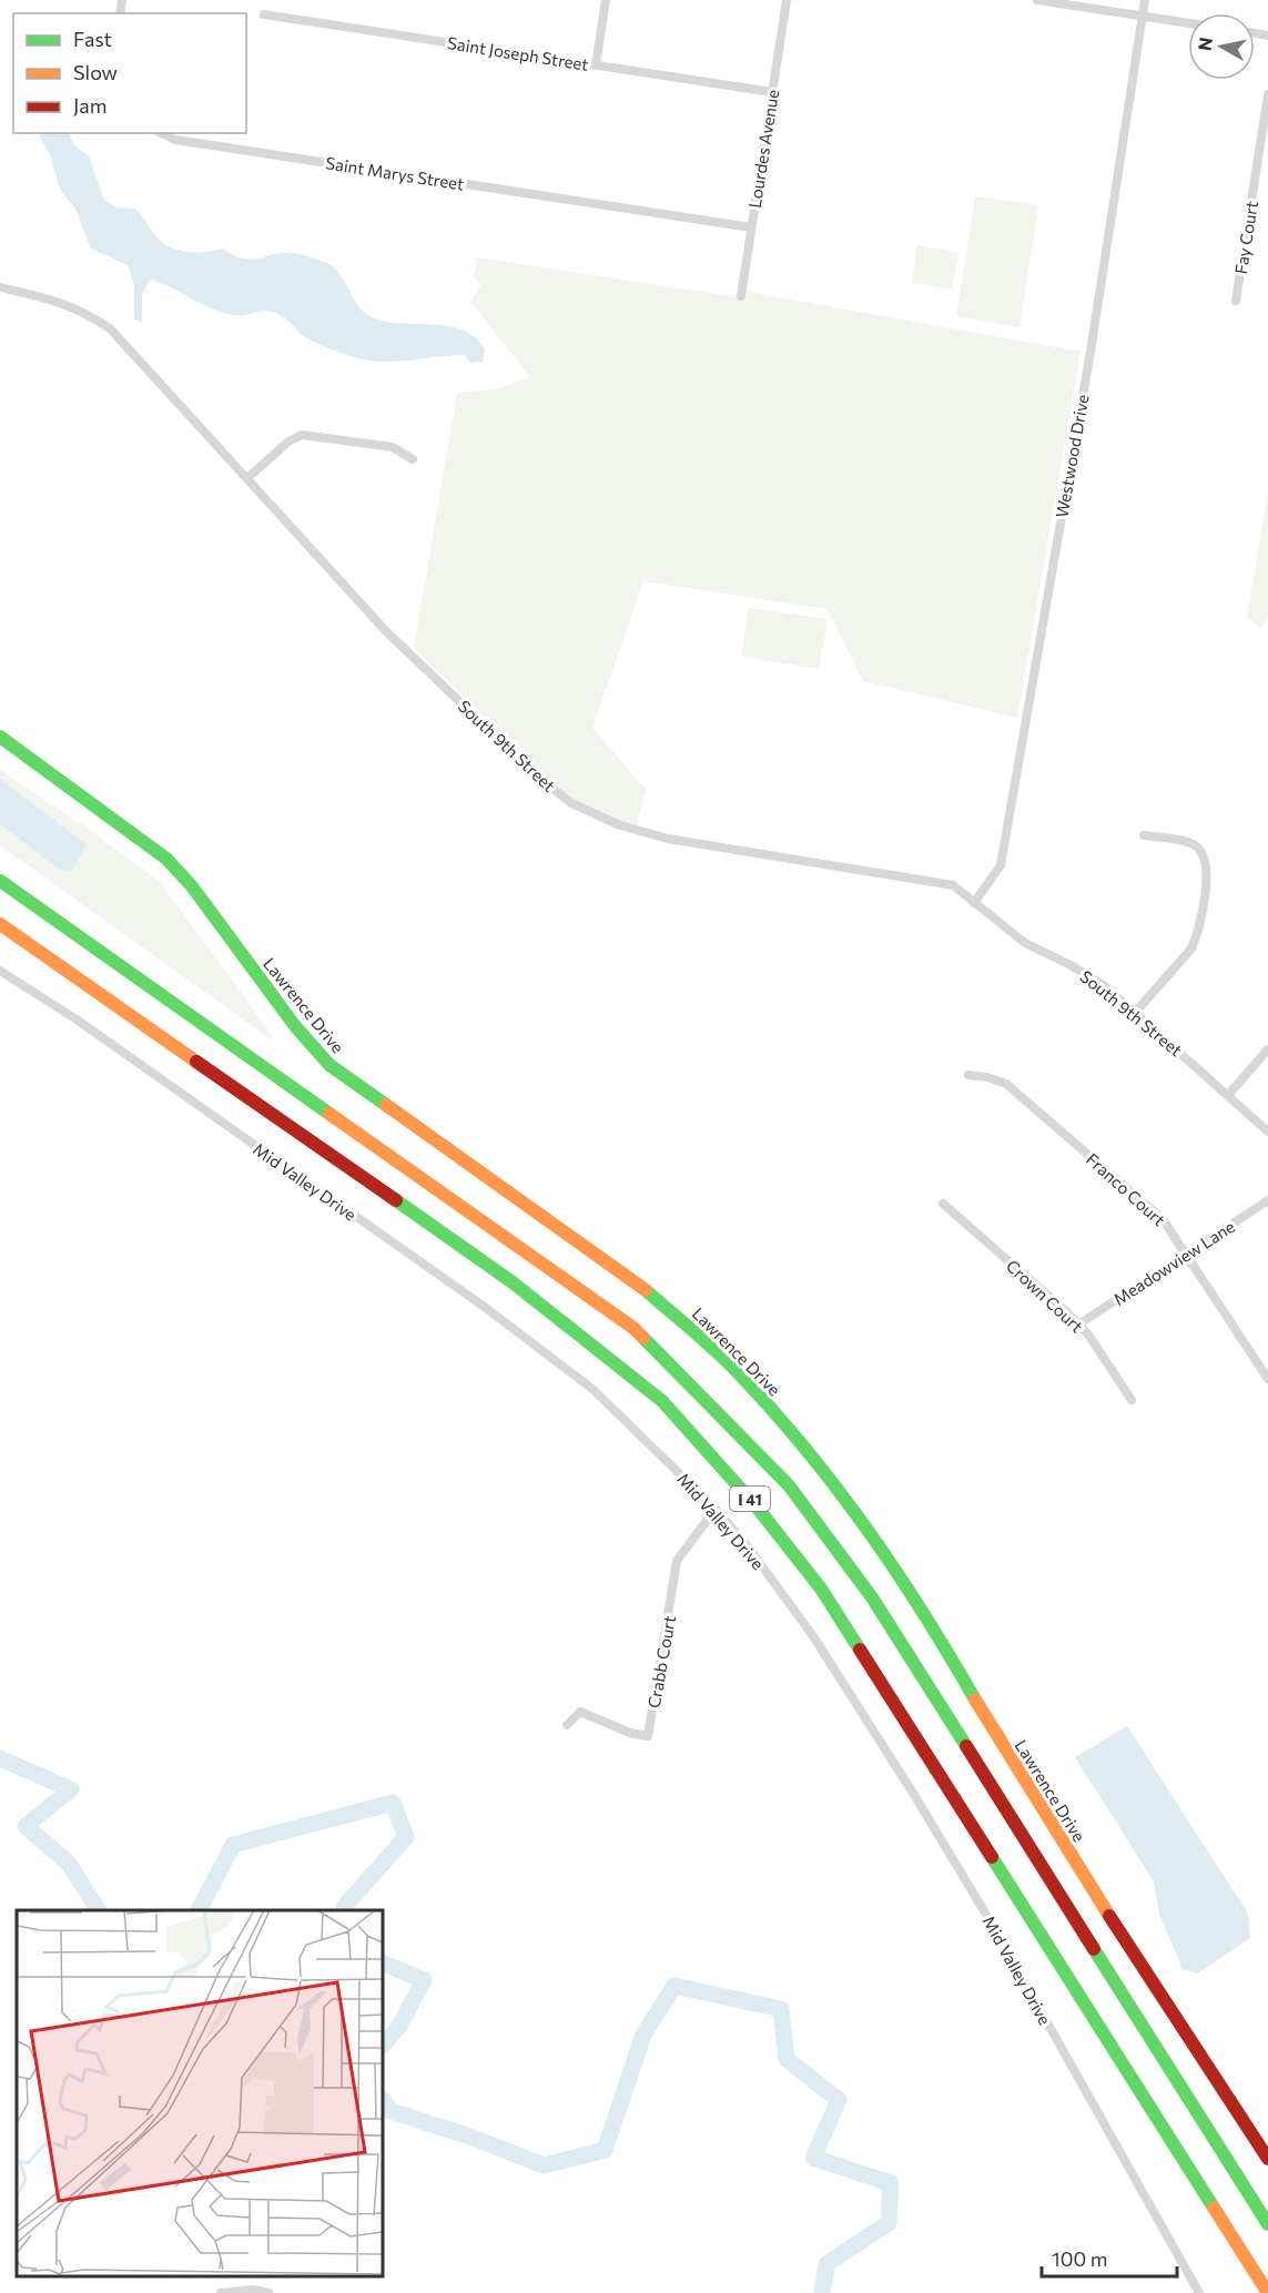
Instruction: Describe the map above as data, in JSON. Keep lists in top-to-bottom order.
{
  "streets": {
    "main road": ["Lawrence Drive", "I 41"],
    "street": [
      "Saint Joseph Street",
      "Lourdes Avenue",
      "Saint Marys Street",
      "Fay Court",
      "Westwood Drive",
      "South 9th Street",
      "Mid Valley Drive",
      "Franco Court",
      "Meadowview Lane",
      "Crown Court",
      "Crabb Court"
    ]
  },
  "crossings": [
    ["Saint Joseph Street", "Lourdes Avenue"],
    ["Lourdes Avenue", "Saint Marys Street"],
    ["Westwood Drive", "South 9th Street"],
    ["Mid Valley Drive", "Crabb Court"],
    ["Franco Court", "Meadowview Lane"],
    ["Meadowview Lane", "Crown Court"]
  ],
  "legend": ["Fast", "Slow", "Jam"],
  "scale_bar": "100 m",
  "north": "left"
}
